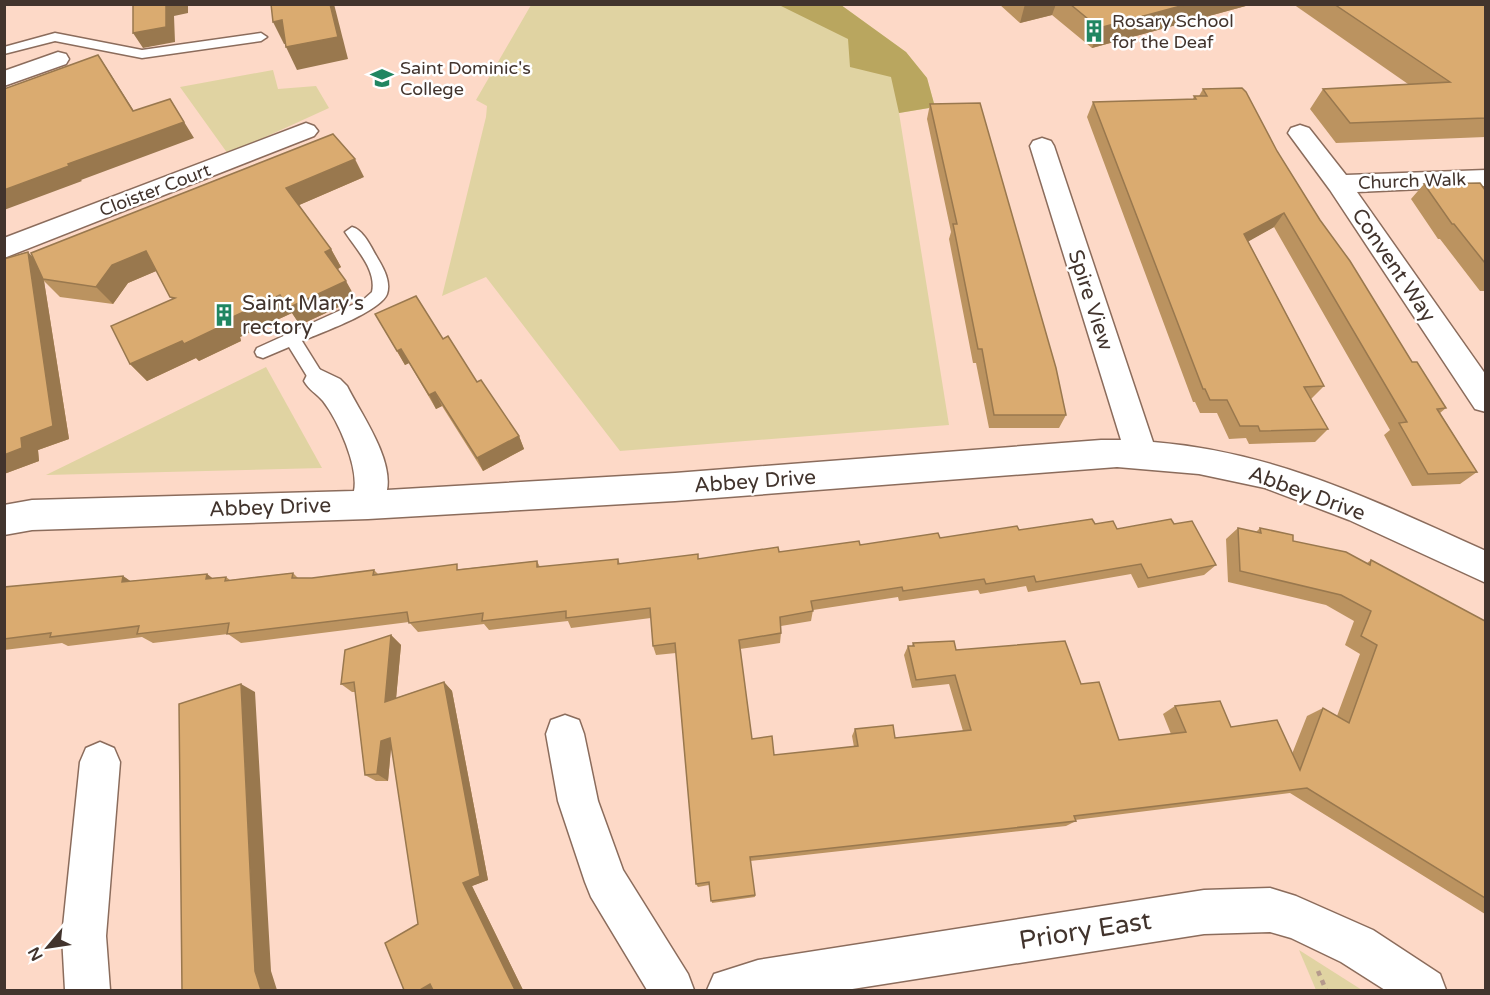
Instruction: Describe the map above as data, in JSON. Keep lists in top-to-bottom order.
{
  "streets": {
    "street": [
      "Church Walk",
      "Cloister Court",
      "Convent Way",
      "Spire View",
      "Abbey Drive",
      "Priory East"
    ]
  },
  "crossings": [
    ["Church Walk", "Convent Way"],
    ["Spire View", "Abbey Drive"]
  ],
  "places": {
    "building": ["Rosary School for the Deaf", "Saint Mary's rectory"],
    "school or university": ["Saint Dominic's College"]
  },
  "north": "bottom left"
}
